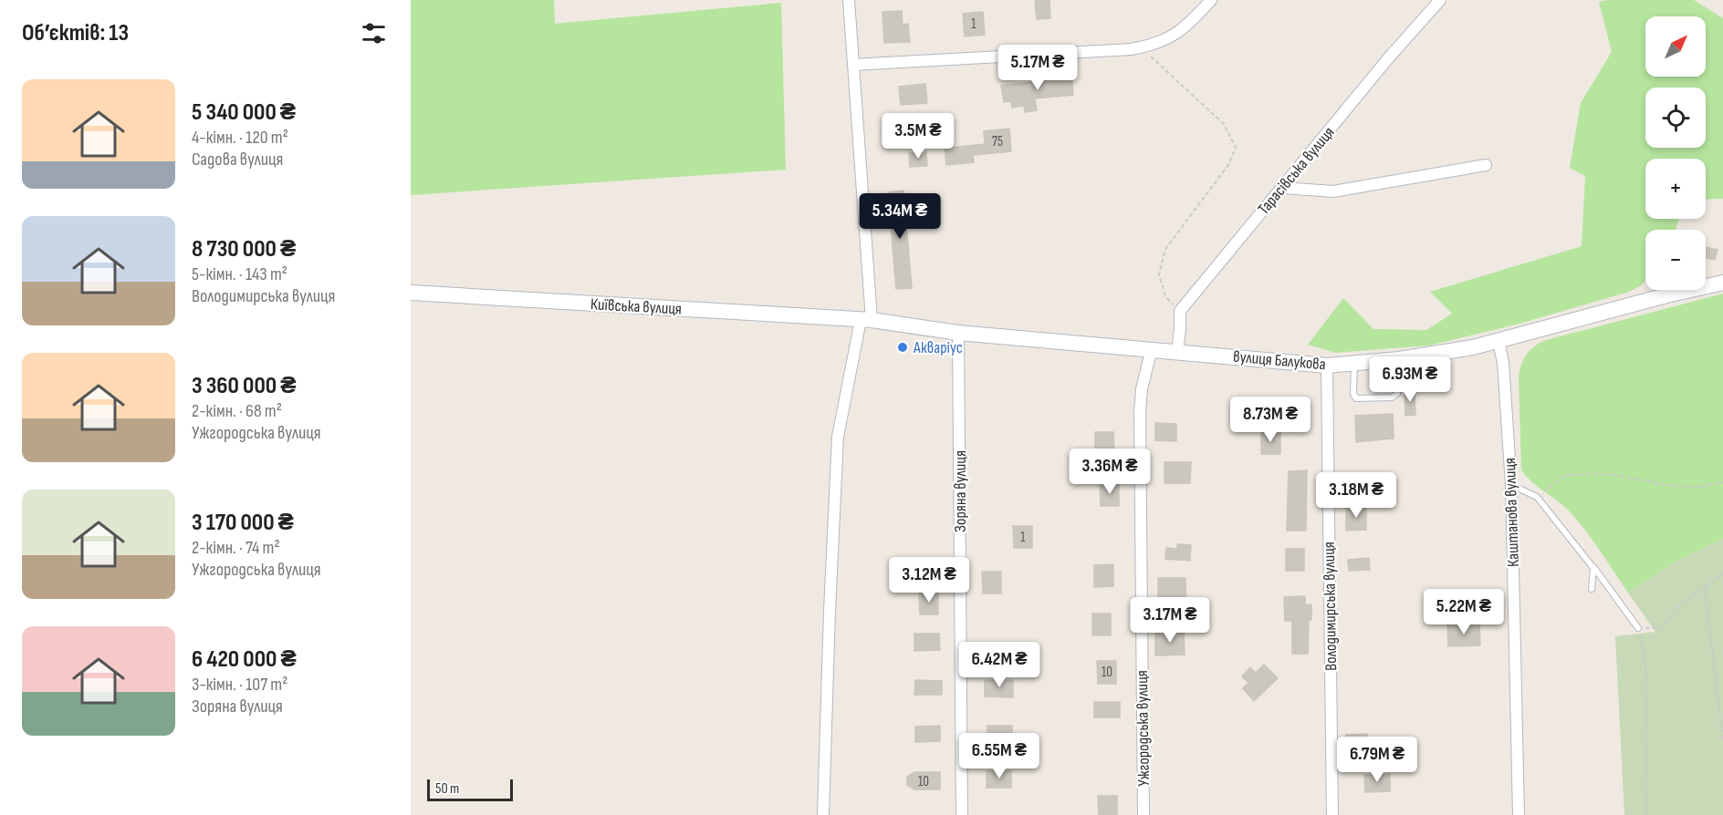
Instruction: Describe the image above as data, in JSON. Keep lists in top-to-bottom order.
{
  "streets": {
    "main road": ["Київська вулиця", "вулиця Балукова"],
    "street": [
      "Тарасівська вулиця",
      "Зоряна вулиця",
      "Каштанова вулиця",
      "Володимирська вулиця",
      "Ужгородська вулиця"
    ]
  },
  "crossings": [
    ["Київська вулиця", "вулиця Балукова"],
    ["вулиця Балукова", "Зоряна вулиця"],
    ["вулиця Балукова", "Каштанова вулиця"],
    ["вулиця Балукова", "Володимирська вулиця"],
    ["вулиця Балукова", "Ужгородська вулиця"]
  ],
  "places": ["Акваріус"],
  "house_numbers": [
    "1",
    "75",
    "1",
    "10",
    "10"
  ],
  "scale_bar": "50 m",
  "north": "top right",
  "page": {
    "heading": "Об’єктів: 13",
    "map_buttons": ["+", "−"],
    "price": [
      "5.17M ₴",
      "3.5M ₴",
      "5.34M ₴",
      "6.93M ₴",
      "8.73M ₴",
      "3.36M ₴",
      "3.18M ₴",
      "3.12M ₴",
      "5.22M ₴",
      "3.17M ₴",
      "6.42M ₴",
      "6.55M ₴",
      "6.79M ₴"
    ],
    "list": [
      {
        "name": "5 340 000 ₴",
        "note": "4-кімн. · 120 m² · Садова вулиця"
      },
      {
        "name": "8 730 000 ₴",
        "note": "5-кімн. · 143 m² · Володимирська вулиця"
      },
      {
        "name": "3 360 000 ₴",
        "note": "2-кімн. · 68 m² · Ужгородська вулиця"
      },
      {
        "name": "3 170 000 ₴",
        "note": "2-кімн. · 74 m² · Ужгородська вулиця"
      },
      {
        "name": "6 420 000 ₴",
        "note": "3-кімн. · 107 m² · Зоряна вулиця"
      }
    ],
    "scale": "50 m"
  }
}
